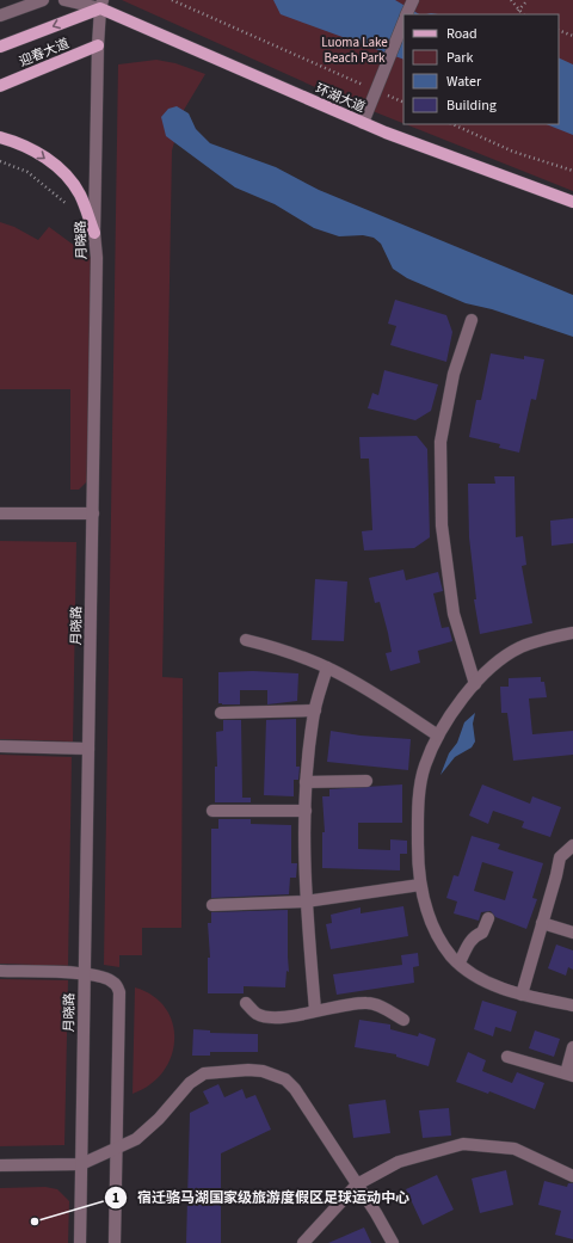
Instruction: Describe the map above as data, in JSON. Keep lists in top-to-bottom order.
{
  "streets": {
    "main road": ["迎春大道", "环湖大道"],
    "street": ["月晓路"]
  },
  "crossings": [
    ["迎春大道", "环湖大道"],
    ["迎春大道", "月晓路"],
    ["环湖大道", "月晓路"]
  ],
  "parks": ["Luoma Lake Beach Park"],
  "places": ["宿迁骆马湖国家级旅游度假区足球运动中心"],
  "legend": [
    "Road",
    "Park",
    "Water",
    "Building"
  ]
}
